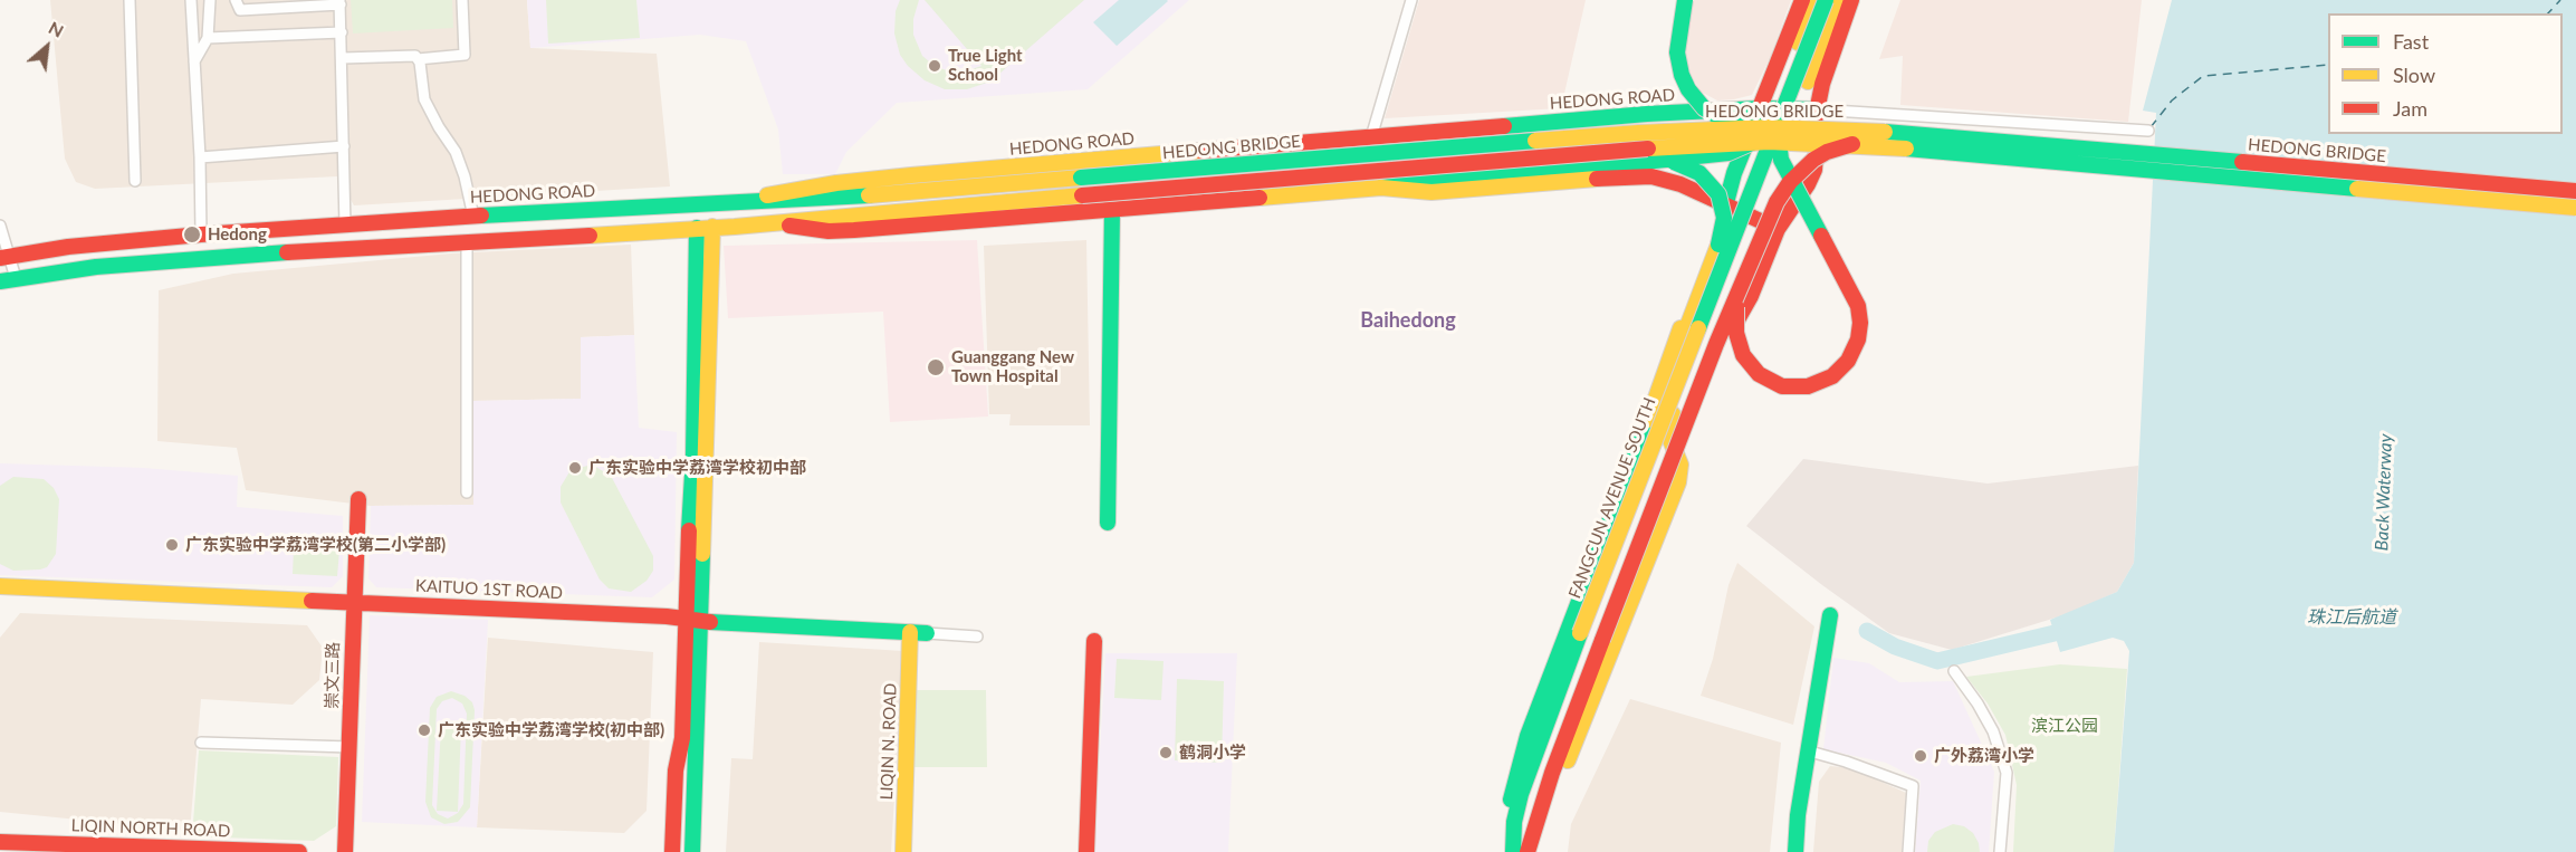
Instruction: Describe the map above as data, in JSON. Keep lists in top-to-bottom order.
{
  "streets": {
    "main road": [
      "HEDONG ROAD",
      "HEDONG BRIDGE",
      "FANGCUN AVENUE SOUTH",
      "KAITUO 1ST ROAD",
      "崇文三路",
      "LIQIN N. ROAD",
      "LIQIN NORTH ROAD"
    ]
  },
  "crossings": [
    ["HEDONG ROAD", "HEDONG BRIDGE"],
    ["HEDONG ROAD", "FANGCUN AVENUE SOUTH"],
    ["KAITUO 1ST ROAD", "崇文三路"],
    ["KAITUO 1ST ROAD", "LIQIN N. ROAD"]
  ],
  "districts": ["Baihedong"],
  "water": ["Back Waterway", "珠江后航道"],
  "parks": ["滨江公园"],
  "places": [
    "True Light School",
    "Hedong",
    "Guanggang New Town Hospital",
    "广东实验中学荔湾学校初中部",
    "广东实验中学荔湾学校(第二小学部)",
    "广东实验中学荔湾学校(初中部)",
    "鹤洞小学",
    "广外荔湾小学"
  ],
  "legend": ["Fast", "Slow", "Jam"],
  "north": "top right"
}
